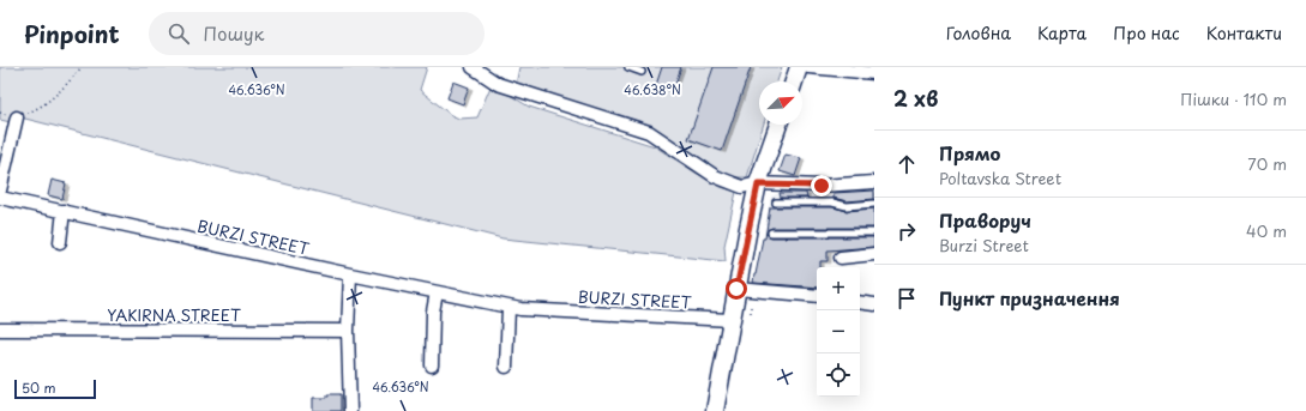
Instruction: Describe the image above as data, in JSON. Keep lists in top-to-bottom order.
{
  "streets": {
    "street": ["BURZI STREET", "YAKIRNA STREET"]
  },
  "scale_bar": "50 m",
  "north": "top right",
  "page": {
    "header": "Pinpoint",
    "search": "Пошук",
    "nav": [
      "Головна",
      "Карта",
      "Про нас",
      "Контакти"
    ],
    "heading": ["2 хв", "Пішки · 110 m"],
    "list": [
      ["Прямо", "Poltavska Street", "70 m"],
      ["Праворуч", "Burzi Street", "40 m"],
      "Пункт призначення"
    ],
    "map_buttons": ["+", "−"],
    "scale": "50 m"
  },
  "coordinates": ["46.636°N", "46.638°N"]
}
